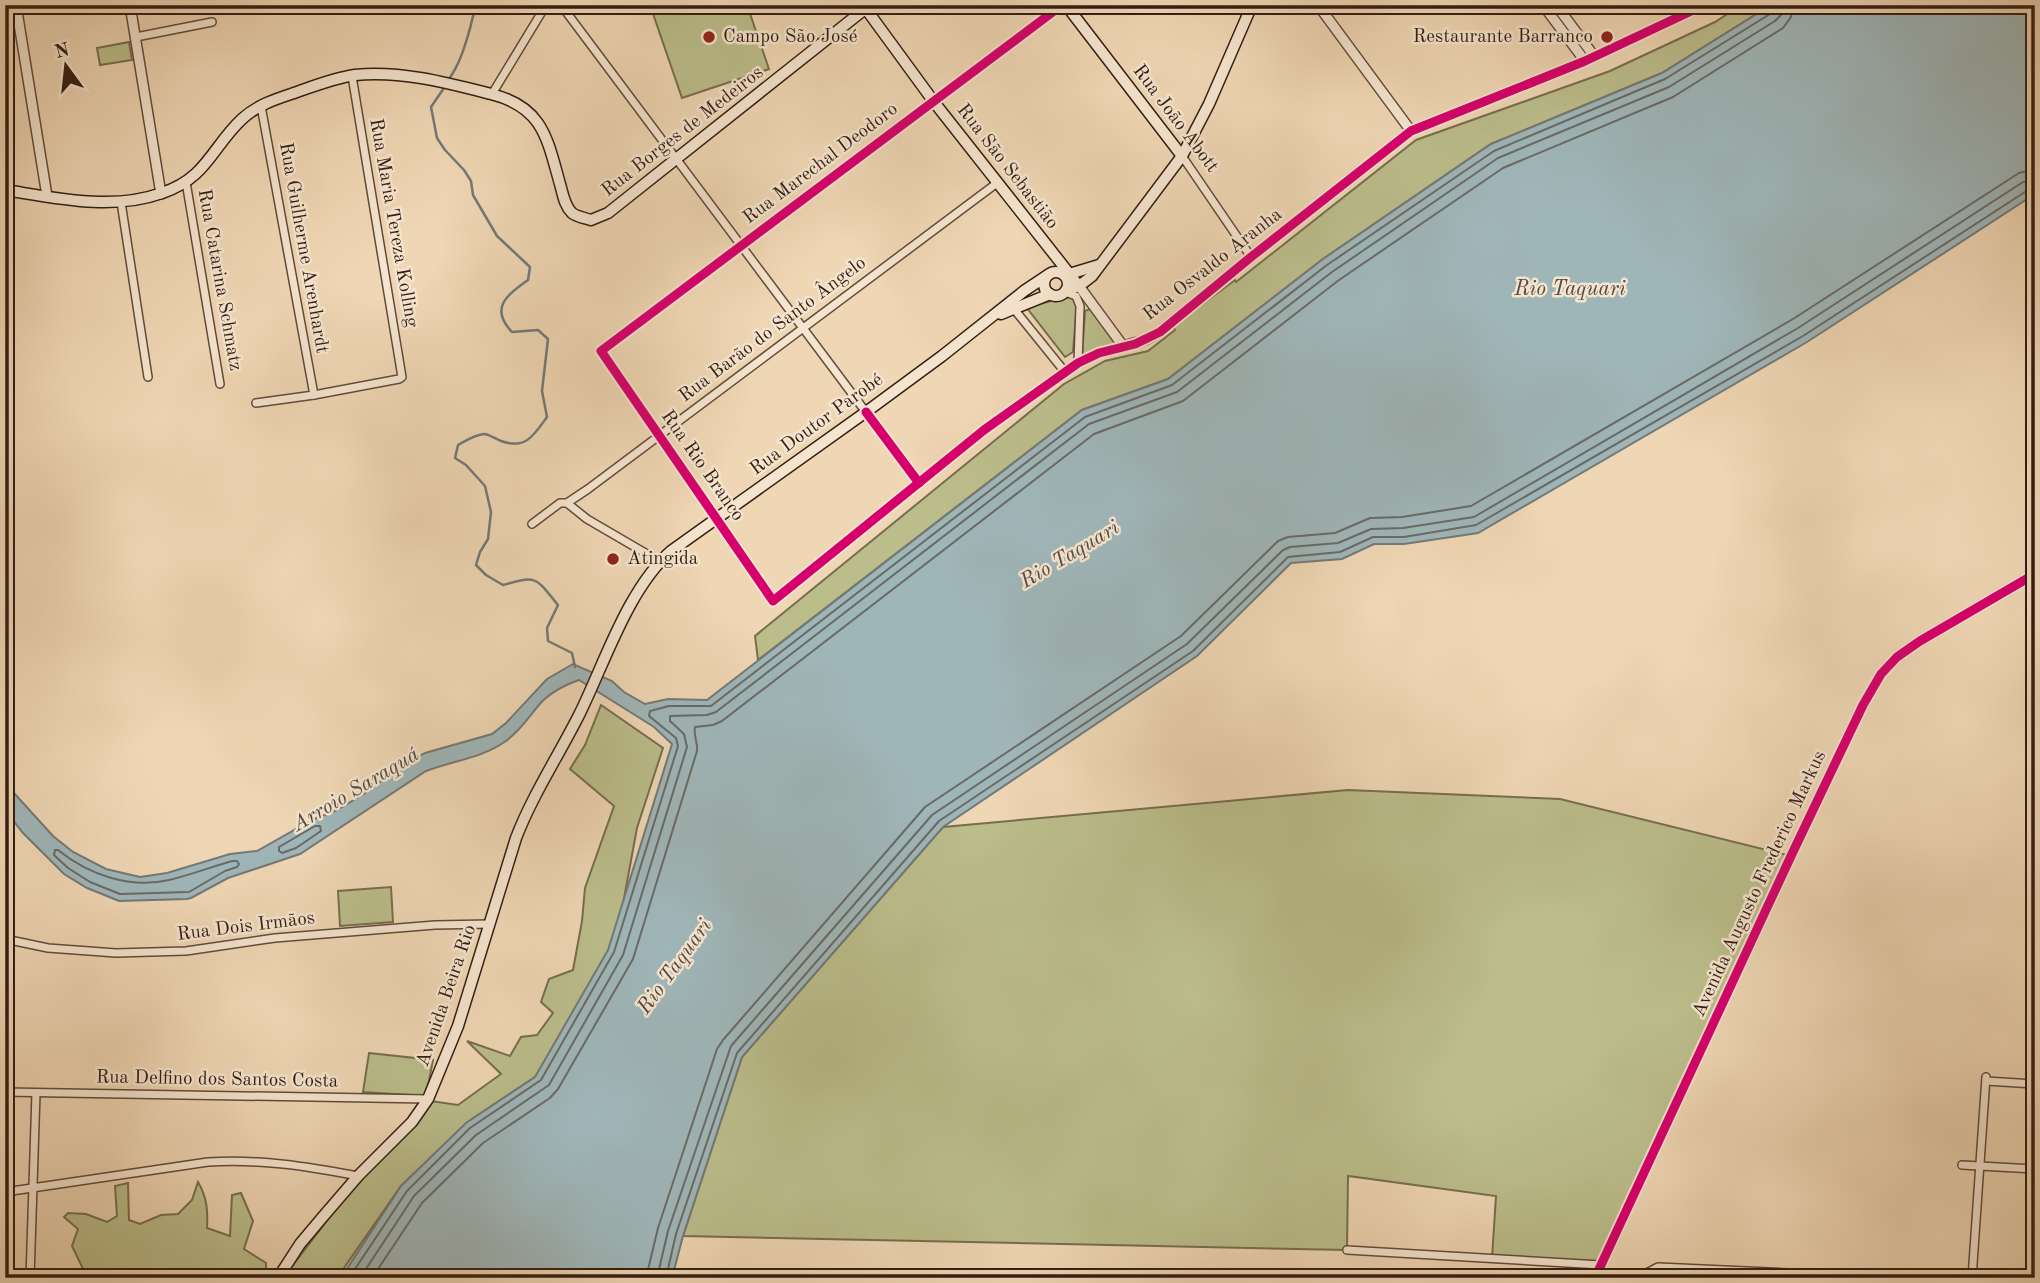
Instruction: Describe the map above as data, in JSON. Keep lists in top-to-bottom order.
{
  "streets": {
    "main road": [
      "Rua João Abott",
      "Rua Borges de Medeiros",
      "Rua São Sebastião",
      "Rua Doutor Parobé",
      "Avenida Beira Rio"
    ],
    "street": [
      "Rua Marechal Deodoro",
      "Rua Maria Tereza Kolling",
      "Rua Guilherme Arenhardt",
      "Rua Osvaldo Aranha",
      "Rua Catarina Schmatz",
      "Rua Barão do Santo Ângelo",
      "Rua Rio Branco",
      "Avenida Augusto Frederico Markus",
      "Rua Dois Irmãos",
      "Rua Delfino dos Santos Costa"
    ]
  },
  "crossings": [
    ["Rua João Abott", "Rua Marechal Deodoro"],
    ["Rua João Abott", "Rua Osvaldo Aranha"],
    ["Rua Borges de Medeiros", "Rua São Sebastião"],
    ["Rua Borges de Medeiros", "Rua Maria Tereza Kolling"],
    ["Rua Borges de Medeiros", "Rua Guilherme Arenhardt"],
    ["Rua Marechal Deodoro", "Rua São Sebastião"],
    ["Rua Marechal Deodoro", "Rua Rio Branco"],
    ["Rua São Sebastião", "Rua Osvaldo Aranha"],
    ["Rua São Sebastião", "Rua Barão do Santo Ângelo"],
    ["Rua São Sebastião", "Rua Doutor Parobé"],
    ["Rua Maria Tereza Kolling", "Rua Guilherme Arenhardt"],
    ["Rua Osvaldo Aranha", "Rua Rio Branco"],
    ["Rua Barão do Santo Ângelo", "Rua Rio Branco"],
    ["Rua Doutor Parobé", "Rua Rio Branco"],
    ["Rua Doutor Parobé", "Avenida Beira Rio"],
    ["Rua Dois Irmãos", "Avenida Beira Rio"],
    ["Avenida Beira Rio", "Rua Delfino dos Santos Costa"]
  ],
  "water": ["Rio Taquari", "Arroio Saraquá"],
  "places": ["Campo São José", "Restaurante Barranco", "Atingida"],
  "north": "top"
}
